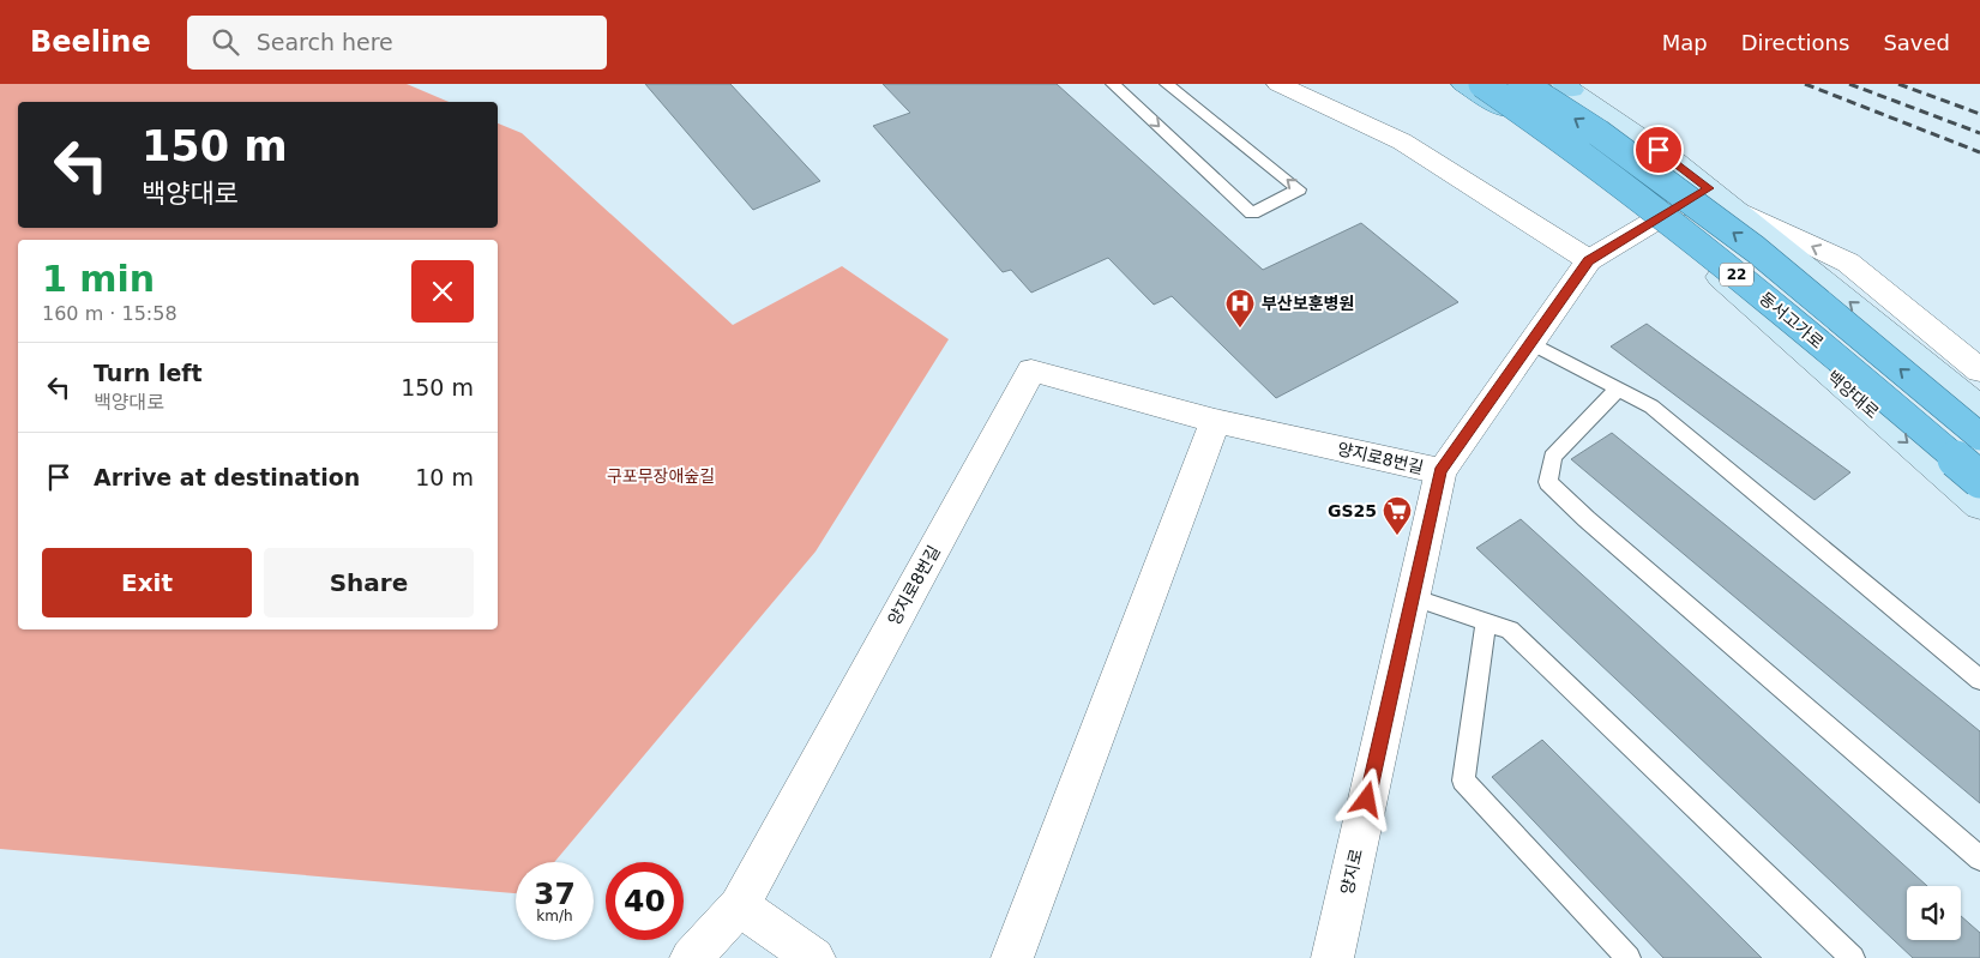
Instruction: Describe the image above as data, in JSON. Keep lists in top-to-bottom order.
{
  "streets": {
    "highway": ["22", "동서고가로"],
    "main road": ["백양대로"],
    "street": ["양지로8번길", "양지로"]
  },
  "crossings": [
    ["백양대로", "양지로"],
    ["양지로8번길", "양지로"]
  ],
  "parks": ["구포무장애숲길"],
  "places": {
    "hospital": ["부산보훈병원"],
    "supermarket": ["GS25"]
  },
  "page": {
    "header": "Beeline",
    "search": "Search here",
    "nav": ["Map", "Directions", "Saved"],
    "turn": ["150 m", "백양대로"],
    "heading": ["1 min", "160 m · 15:58"],
    "list": [
      {
        "name": "Turn left",
        "note": "백양대로",
        "value": "150 m"
      },
      {
        "name": "Arrive at destination",
        "value": "10 m"
      }
    ],
    "buttons": ["Exit", "Share"],
    "speed": "37 km/h",
    "limit": "40"
  }
}
